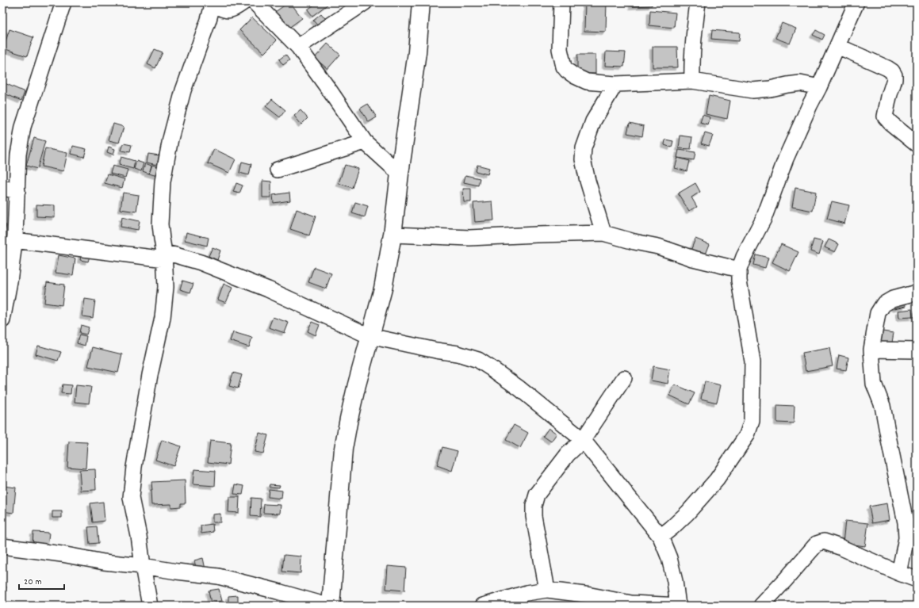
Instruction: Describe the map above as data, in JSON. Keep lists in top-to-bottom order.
{
  "scale_bar": "20 m"
}
